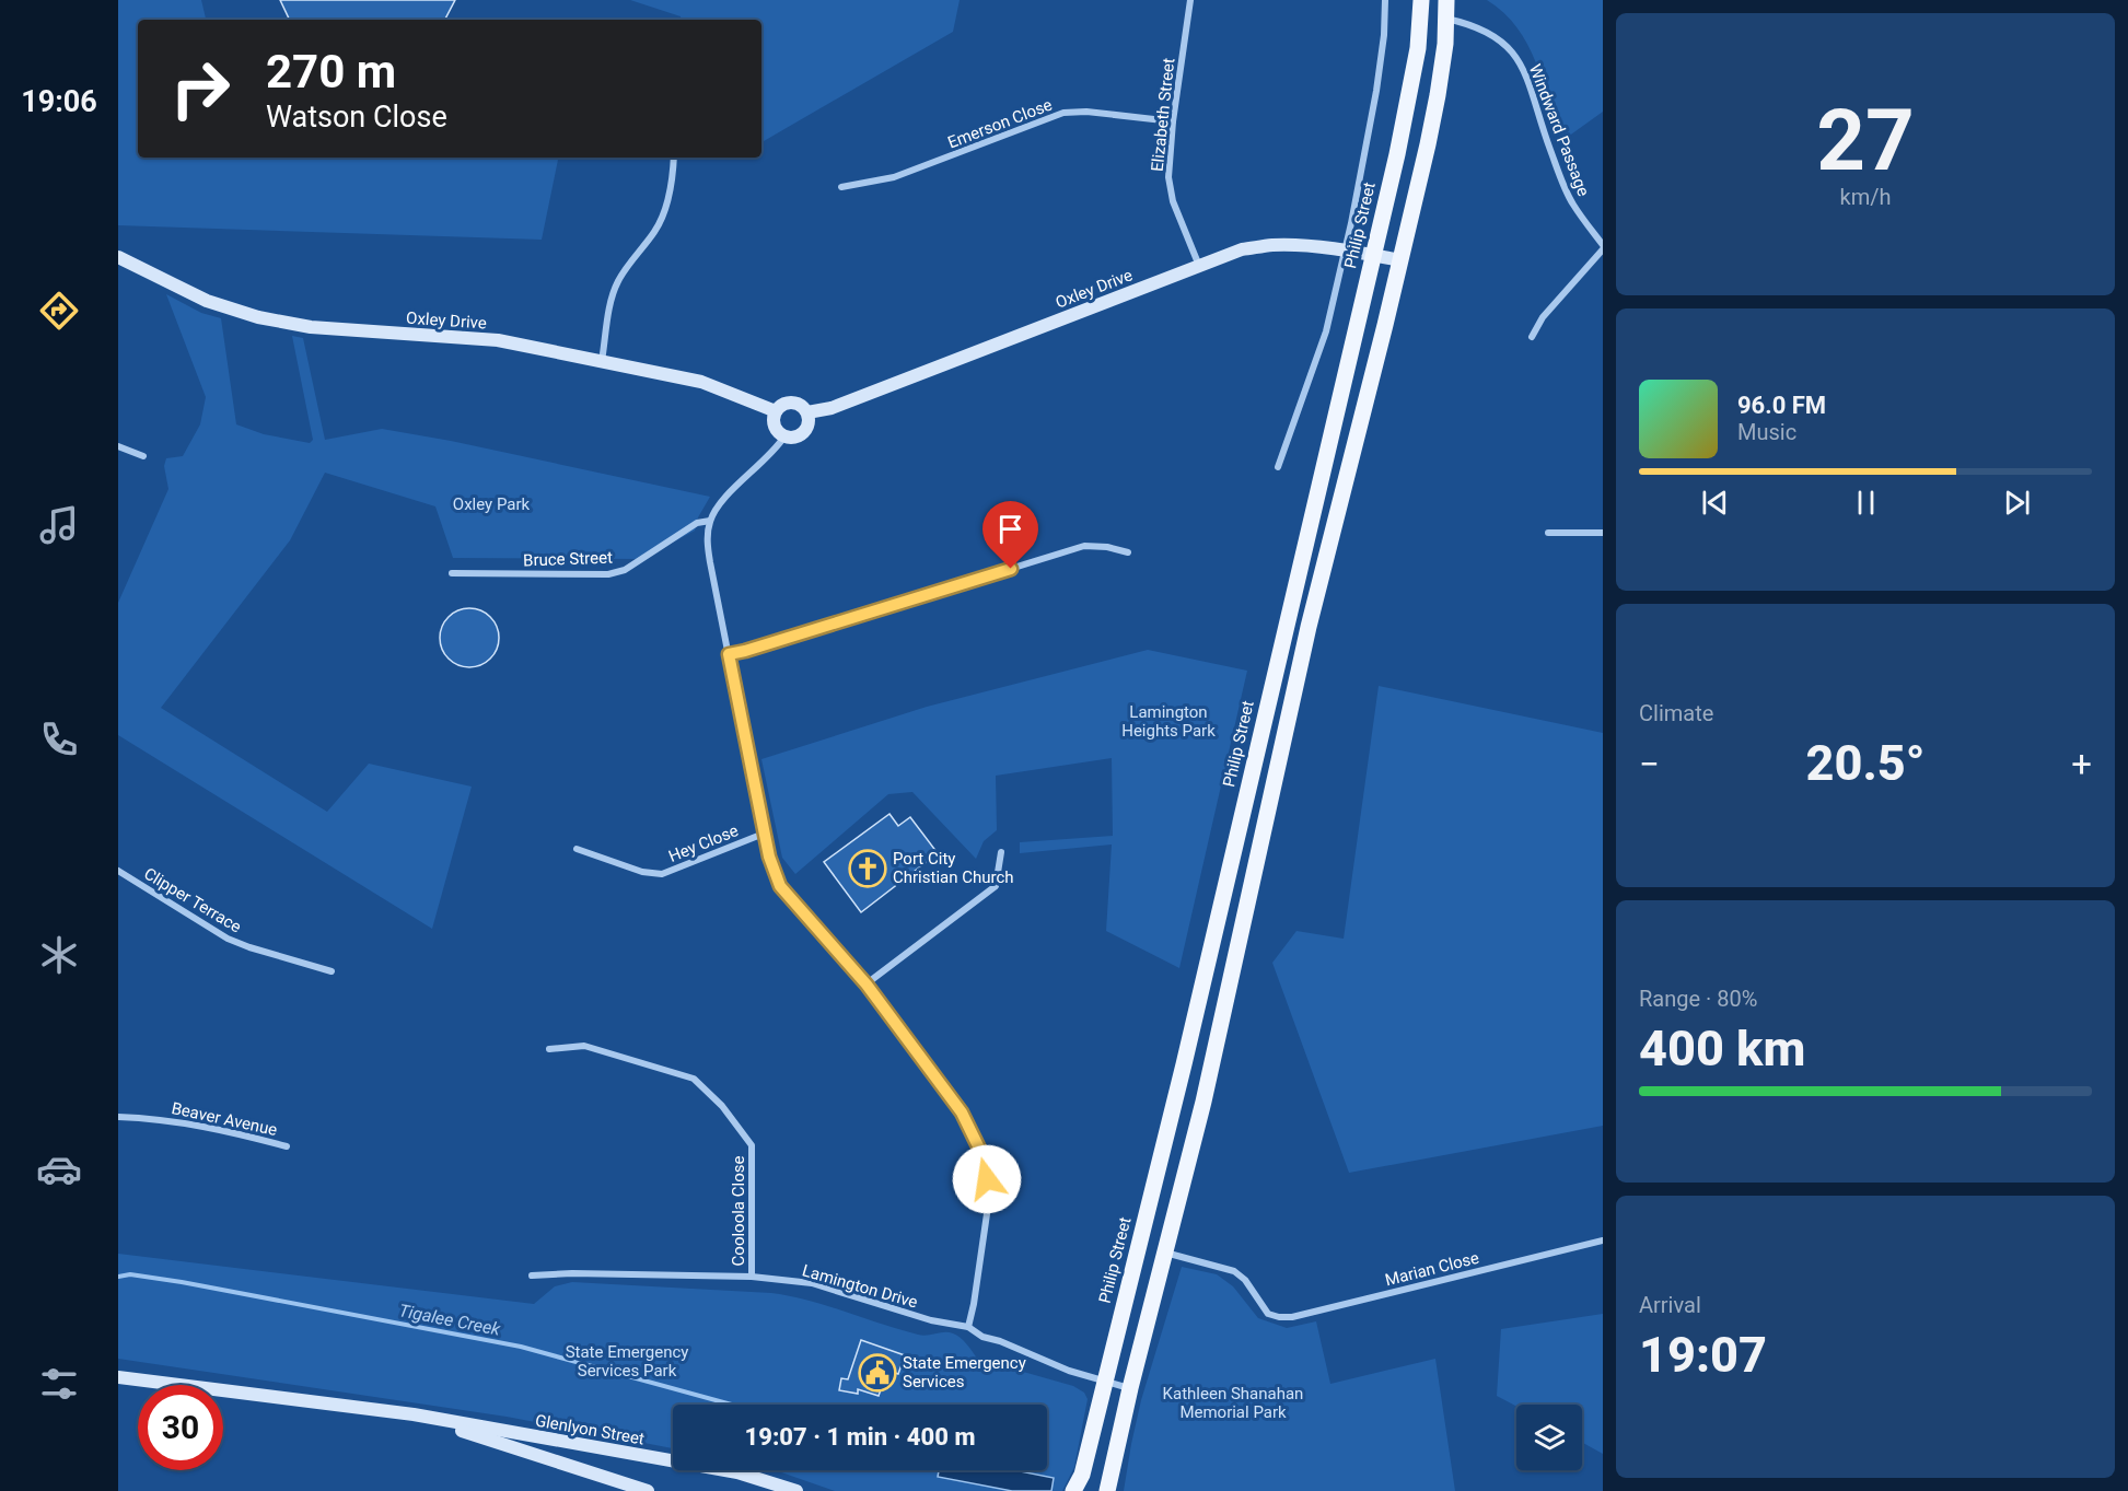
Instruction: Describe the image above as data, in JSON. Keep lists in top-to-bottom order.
{
  "streets": {
    "main road": ["Philip Street"],
    "street": [
      "Elizabeth Street",
      "Emerson Close",
      "Windward Passage",
      "Oxley Drive",
      "Bruce Street",
      "Hey Close",
      "Clipper Terrace",
      "Beaver Avenue",
      "Cooloola Close",
      "Marian Close",
      "Lamington Drive",
      "Glenlyon Street"
    ]
  },
  "crossings": [
    ["Elizabeth Street", "Emerson Close"],
    ["Elizabeth Street", "Oxley Drive"],
    ["Philip Street", "Oxley Drive"],
    ["Philip Street", "Lamington Drive"],
    ["Cooloola Close", "Lamington Drive"]
  ],
  "water": ["Tigalee Creek"],
  "parks": [
    "Oxley Park",
    "Lamington Heights Park",
    "State Emergency Services Park",
    "Kathleen Shanahan Memorial Park"
  ],
  "places": {
    "church": ["Port City Christian Church"],
    "public building": ["State Emergency Services"]
  },
  "page": {
    "tabs": "19:06",
    "tile": [
      ["27", "km/h"],
      "Climate",
      ["Range · 80%", "400 km"],
      ["Arrival", "19:07"]
    ],
    "turn": ["270 m", "Watson Close"],
    "song": ["96.0 FM", "Music"],
    "heat": ["−", "20.5°", "+"],
    "limit": "30",
    "trip": "19:07 · 1 min · 400 m"
  }
}
